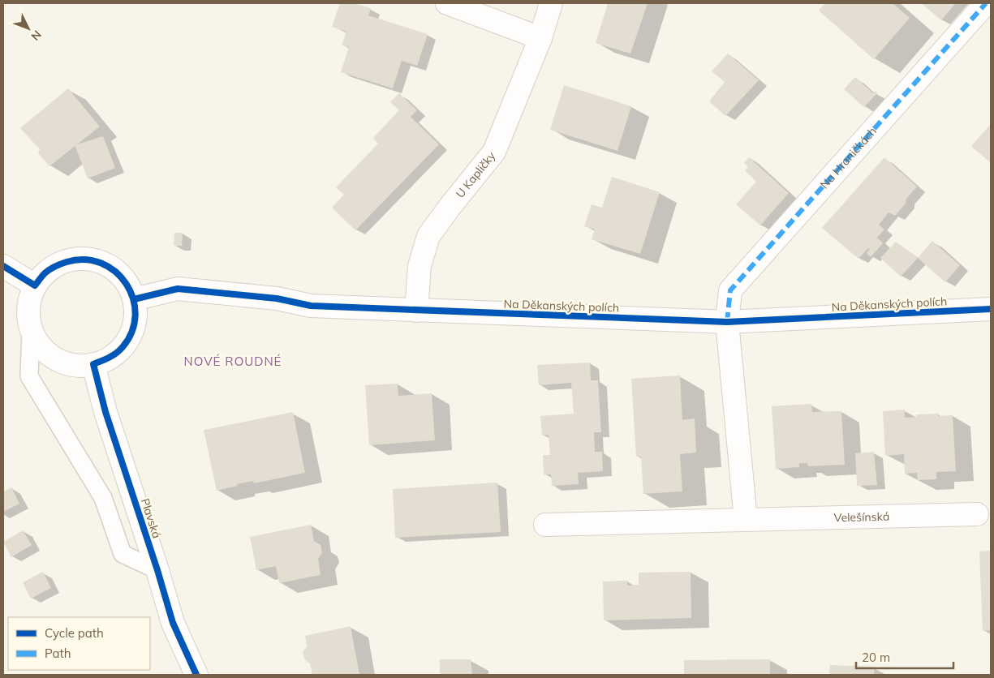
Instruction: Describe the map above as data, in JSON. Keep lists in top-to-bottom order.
{
  "streets": {
    "street": [
      "Na Hraničkách",
      "U Kapličky",
      "Na Děkanských polích",
      "Velešínská",
      "Plavská"
    ]
  },
  "crossings": [
    ["Na Hraničkách", "Na Děkanských polích"],
    ["U Kapličky", "Na Děkanských polích"],
    ["Na Děkanských polích", "Plavská"]
  ],
  "districts": ["NOVÉ ROUDNÉ"],
  "legend": ["Cycle path", "Path"],
  "scale_bar": "20 m",
  "north": "bottom right"
}
